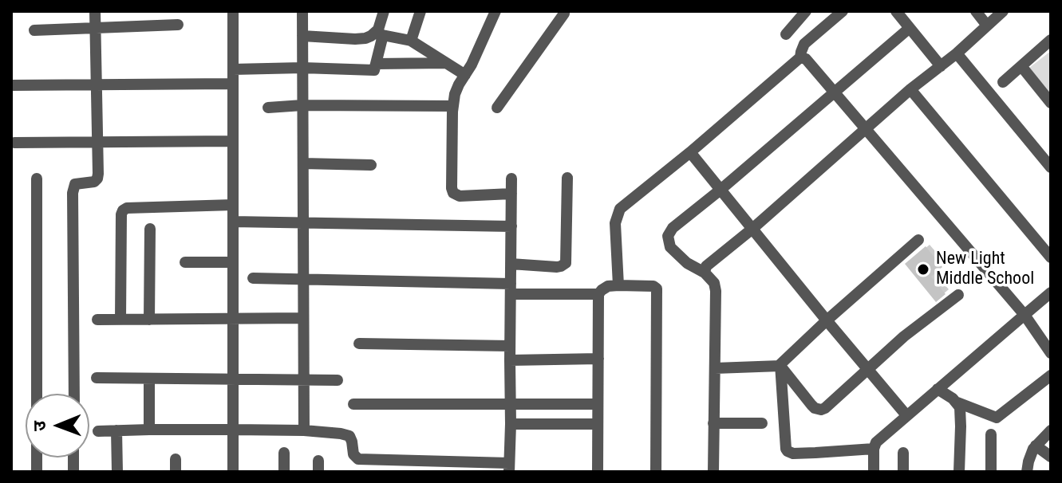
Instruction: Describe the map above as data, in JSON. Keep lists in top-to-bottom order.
{
  "places": ["New Light Middle School"],
  "north": "left"
}
